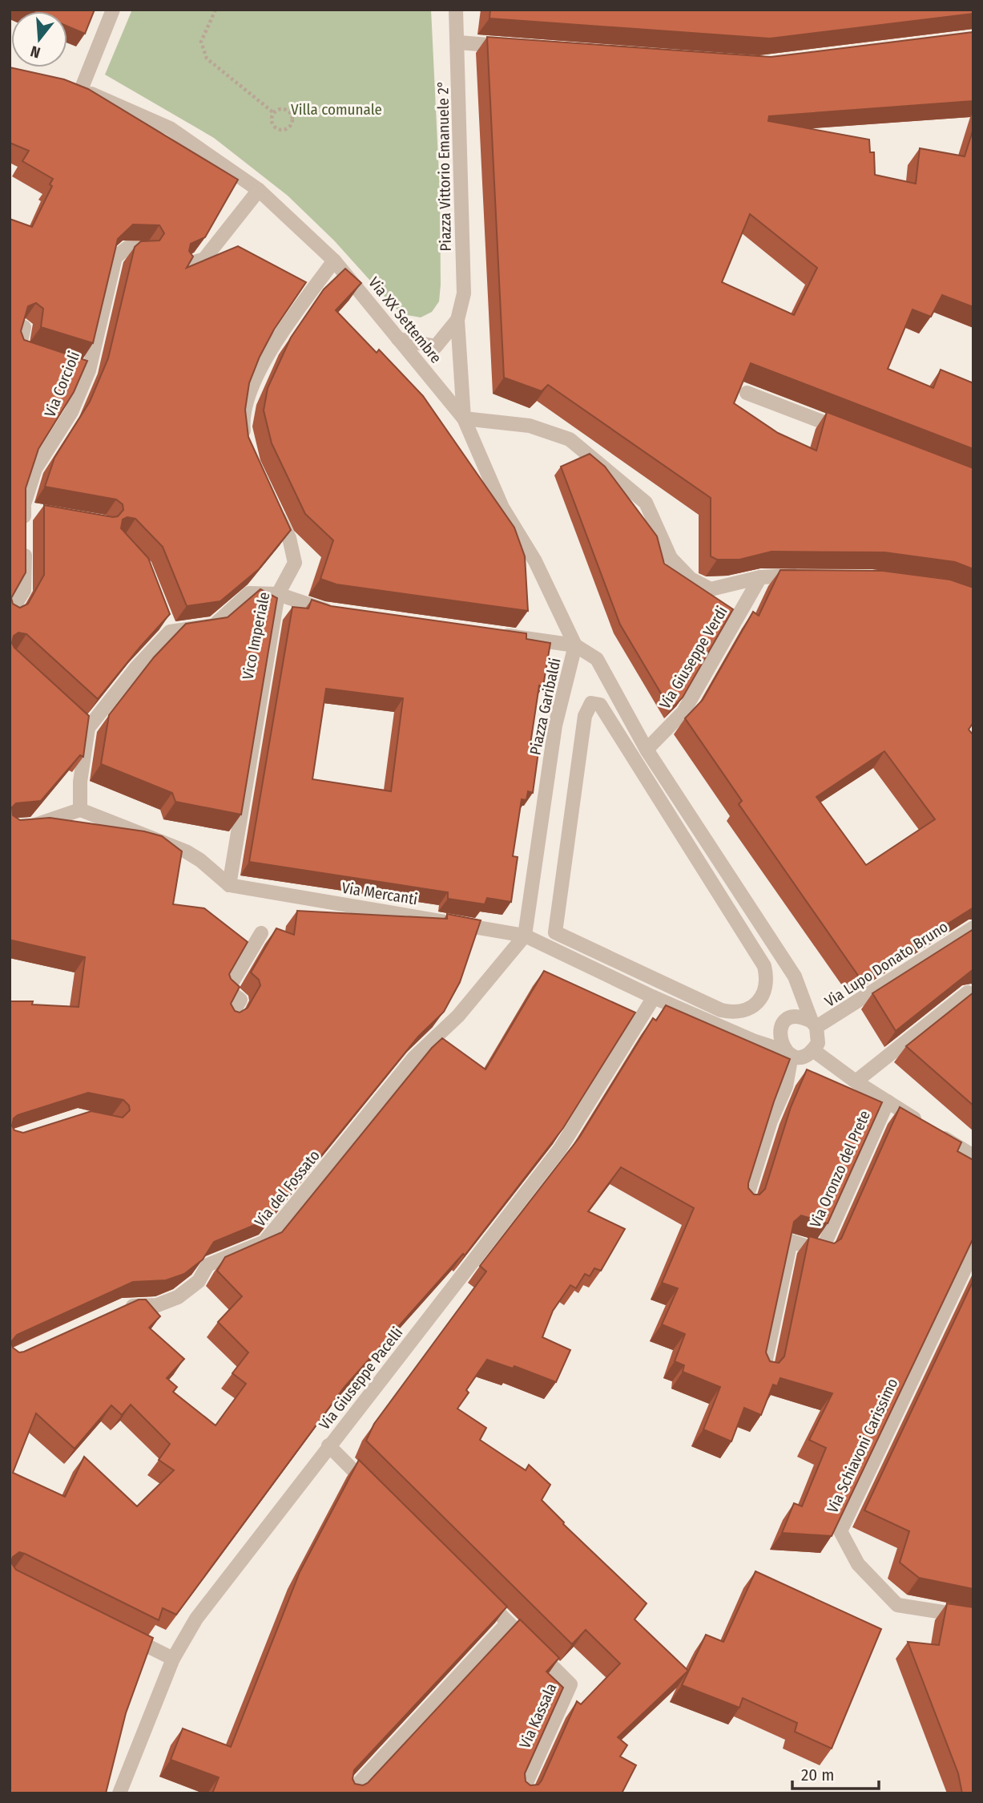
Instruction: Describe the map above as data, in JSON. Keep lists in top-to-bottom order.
{
  "streets": {
    "street": [
      "Piazza Vittorio Emanuele 2°",
      "Via XX Settembre",
      "Via Corcioli",
      "Vico Imperiale",
      "Via Giuseppe Verdi",
      "Piazza Garibaldi",
      "Via Mercanti",
      "Via Lupo Donato Bruno",
      "Via Oronzo del Prete",
      "Via del Fossato",
      "Via Giuseppe Pacelli",
      "Via Schiavoni Carissimo",
      "Via Kassala"
    ]
  },
  "crossings": [
    ["Piazza Vittorio Emanuele 2°", "Via XX Settembre"],
    ["Via XX Settembre", "Piazza Garibaldi"],
    ["Vico Imperiale", "Via Mercanti"],
    ["Via Giuseppe Verdi", "Piazza Garibaldi"],
    ["Piazza Garibaldi", "Via Mercanti"],
    ["Piazza Garibaldi", "Via Lupo Donato Bruno"],
    ["Piazza Garibaldi", "Via del Fossato"],
    ["Via Mercanti", "Via del Fossato"]
  ],
  "parks": ["Villa comunale"],
  "scale_bar": "20 m",
  "north": "bottom"
}
